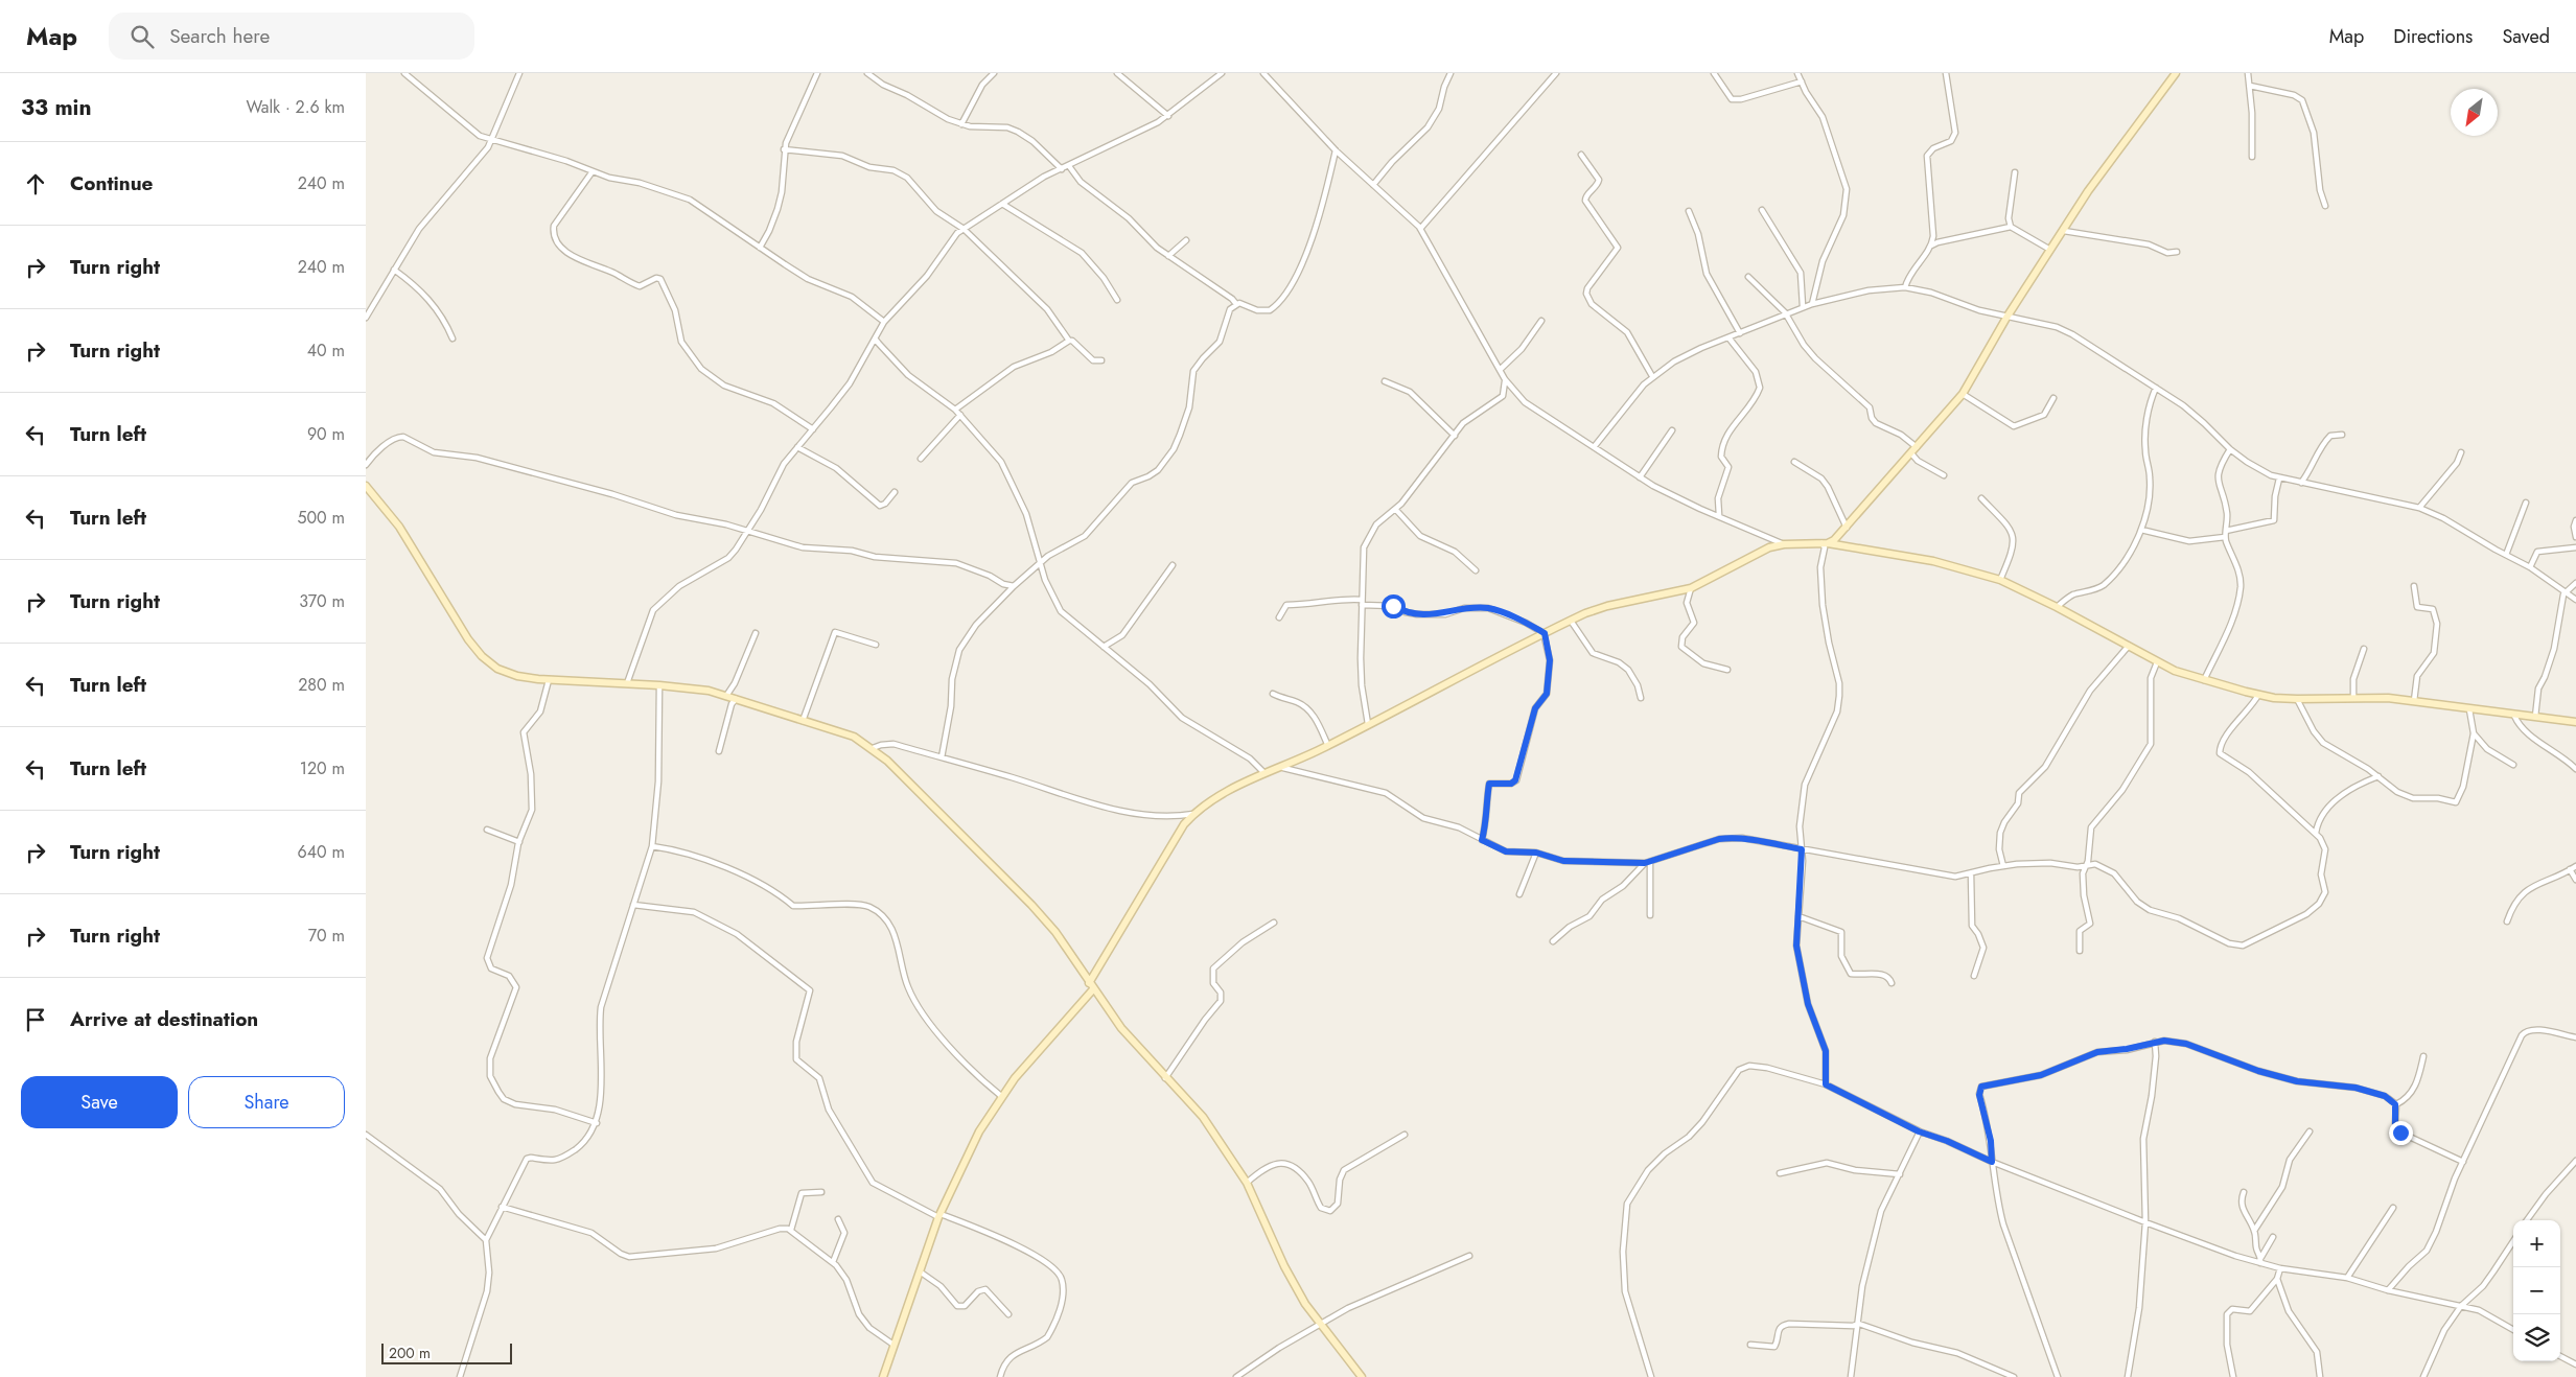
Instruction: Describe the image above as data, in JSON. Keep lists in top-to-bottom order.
{
  "scale_bar": "200 m",
  "north": "bottom left",
  "page": {
    "header": "Map",
    "search": "Search here",
    "nav": ["Map", "Directions", "Saved"],
    "heading": ["33 min", "Walk · 2.6 km"],
    "list": [
      ["Continue", "240 m"],
      ["Turn right", "240 m"],
      ["Turn right", "40 m"],
      ["Turn left", "90 m"],
      ["Turn left", "500 m"],
      ["Turn right", "370 m"],
      ["Turn left", "280 m"],
      ["Turn left", "120 m"],
      ["Turn right", "640 m"],
      ["Turn right", "70 m"],
      "Arrive at destination"
    ],
    "buttons": ["Save", "Share"],
    "map_buttons": ["+", "−"],
    "scale": "200 m"
  }
}
